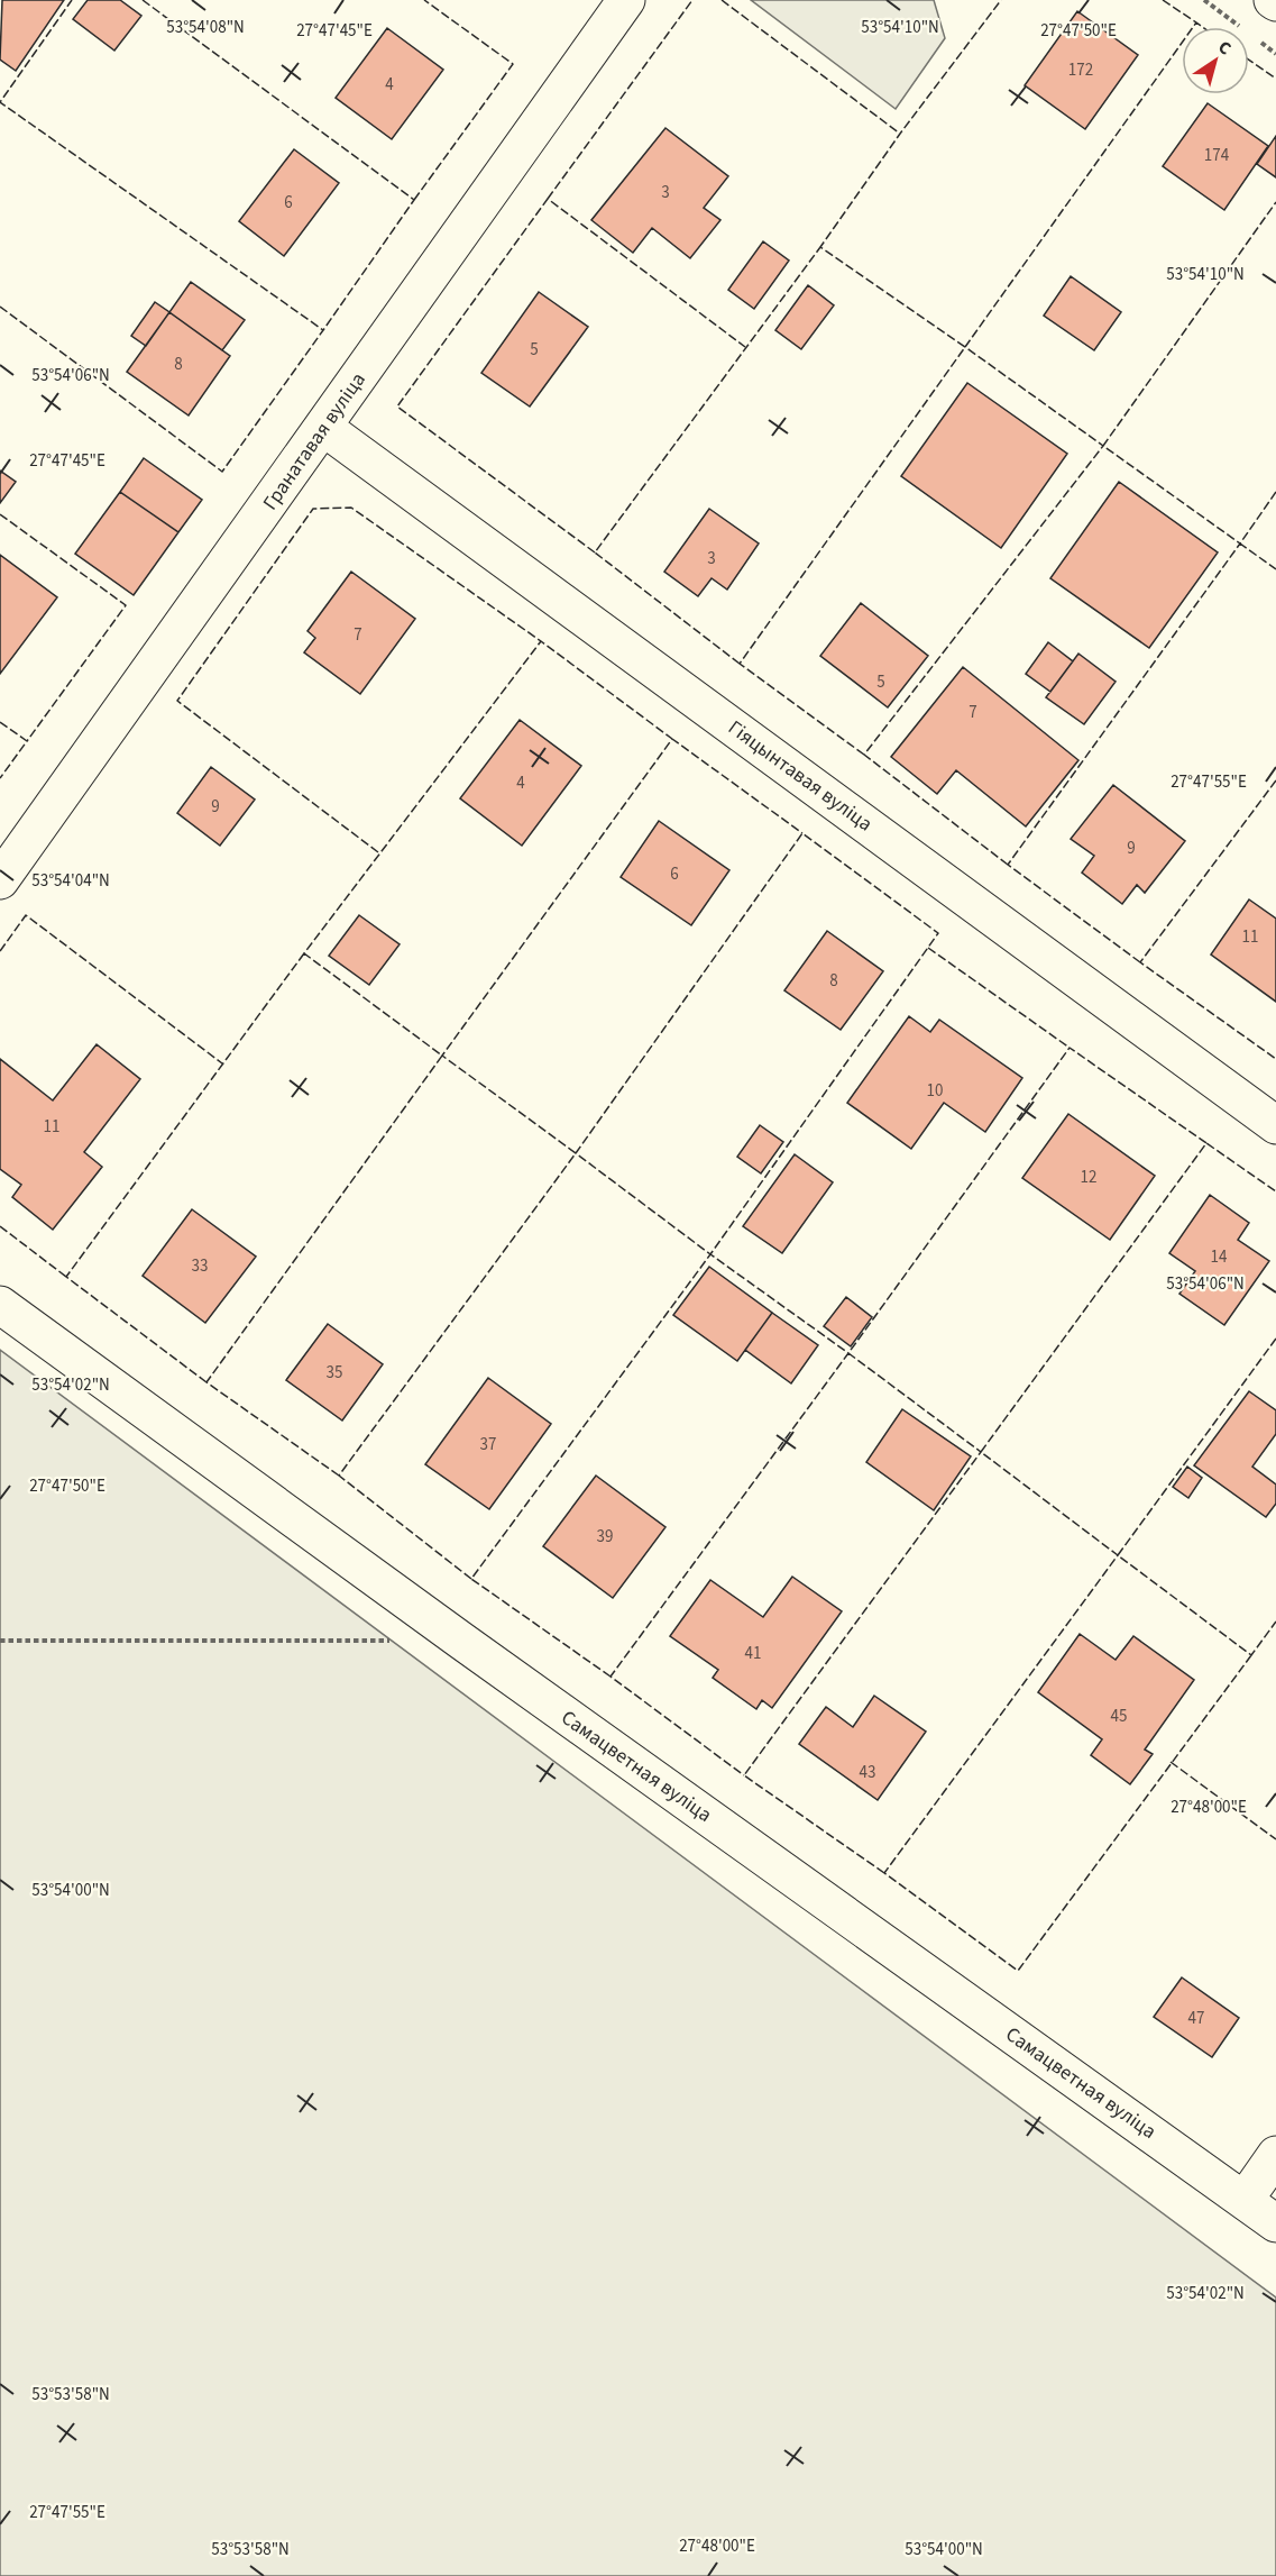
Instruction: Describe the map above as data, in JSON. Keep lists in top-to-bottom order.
{
  "streets": {
    "street": ["Гранатавая вуліца", "Гіяцынтавая вуліца", "Самацветная вуліца"]
  },
  "crossings": [
    ["Гранатавая вуліца", "Гіяцынтавая вуліца"]
  ],
  "house_numbers": [
    "172",
    "4",
    "174",
    "3",
    "6",
    "5",
    "8",
    "3",
    "7",
    "5",
    "7",
    "4",
    "9",
    "9",
    "6",
    "11",
    "8",
    "10",
    "11",
    "12",
    "14",
    "33",
    "35",
    "37",
    "39",
    "41",
    "45",
    "43",
    "47"
  ],
  "north": "top right",
  "coordinates": [
    "53°54'10\"N",
    "53°54'08\"N",
    "27°47'45\"E",
    "27°47'50\"E",
    "53°54'06\"N",
    "27°47'55\"E",
    "53°54'04\"N",
    "53°54'02\"N",
    "27°48'00\"E",
    "53°54'00\"N",
    "53°53'58\"N"
  ]
}
